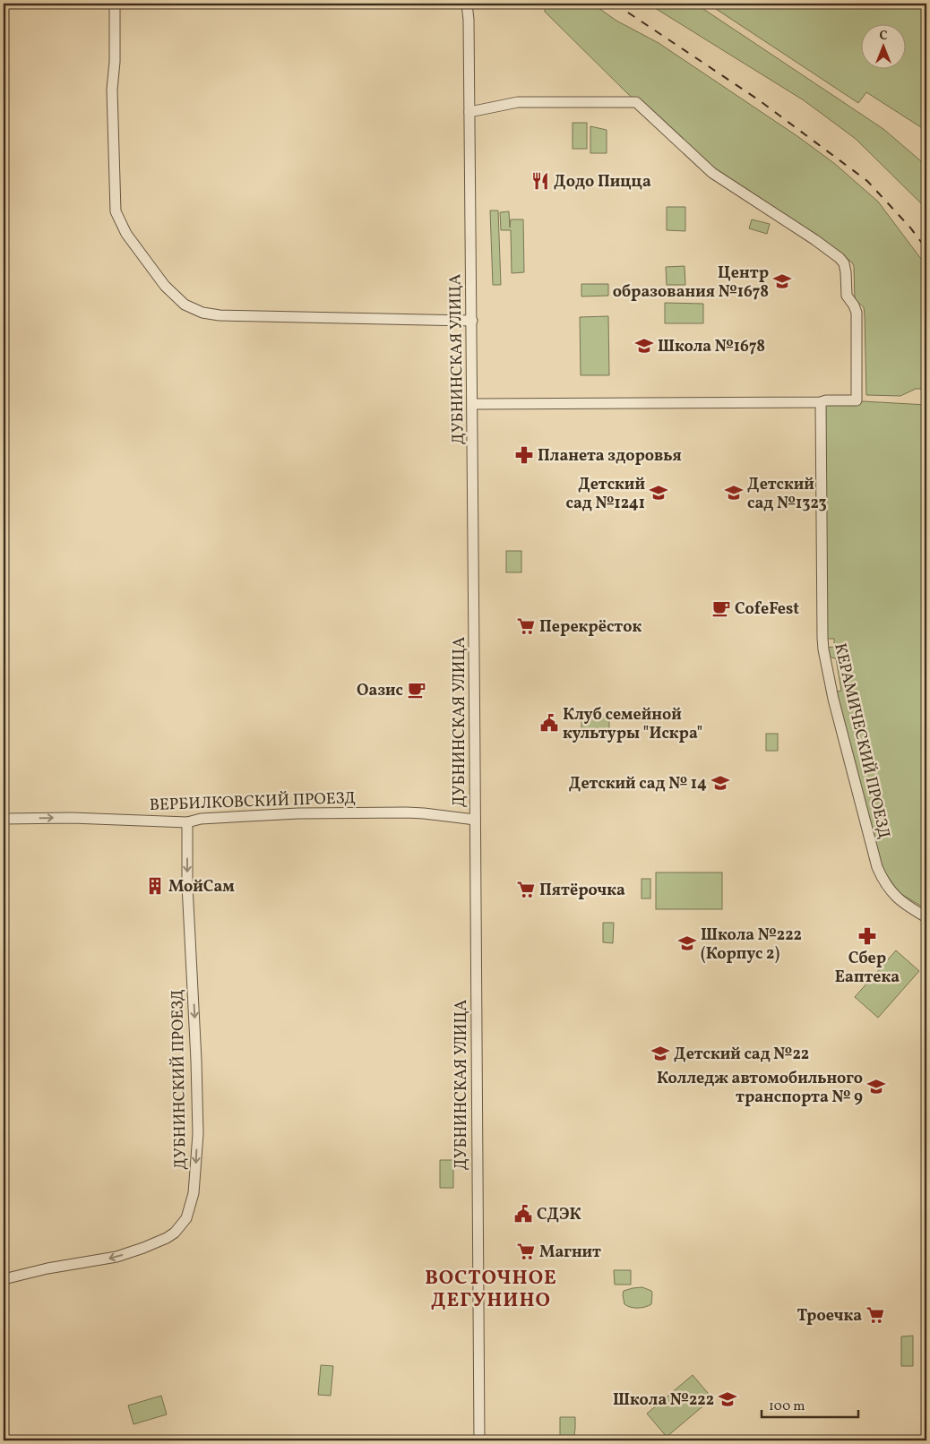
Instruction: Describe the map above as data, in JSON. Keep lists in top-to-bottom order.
{
  "streets": {
    "street": [
      "ДУБНИНСКАЯ УЛИЦА",
      "КЕРАМИЧЕСКИЙ ПРОЕЗД",
      "ВЕРБИЛКОВСКИЙ ПРОЕЗД",
      "ДУБНИНСКИЙ ПРОЕЗД"
    ]
  },
  "crossings": [
    ["ДУБНИНСКАЯ УЛИЦА", "ВЕРБИЛКОВСКИЙ ПРОЕЗД"],
    ["ВЕРБИЛКОВСКИЙ ПРОЕЗД", "ДУБНИНСКИЙ ПРОЕЗД"]
  ],
  "one_way": ["ВЕРБИЛКОВСКИЙ ПРОЕЗД", "ДУБНИНСКИЙ ПРОЕЗД"],
  "districts": ["ВОСТОЧНОЕ ДЕГУНИНО"],
  "places": {
    "restaurant": ["Додо Пицца"],
    "school or university": [
      "Центр образования №1678",
      "Школа №1678",
      "Детский сад №1241",
      "Детский сад №1323",
      "Детский сад № 14",
      "Школа №222 (Корпус 2)",
      "Детский сад №22",
      "Колледж автомобильного транспорта № 9",
      "Школа №222"
    ],
    "pharmacy": ["Планета здоровья", "Сбер Еаптека"],
    "cafe": ["CofeFest", "Оазис"],
    "supermarket": [
      "Перекрёсток",
      "Пятёрочка",
      "Магнит",
      "Троечка"
    ],
    "public building": ["Клуб семейной культуры \"Искра\"", "СДЭК"],
    "building": ["МойСам"]
  },
  "scale_bar": "100 m",
  "north": "top"
}
